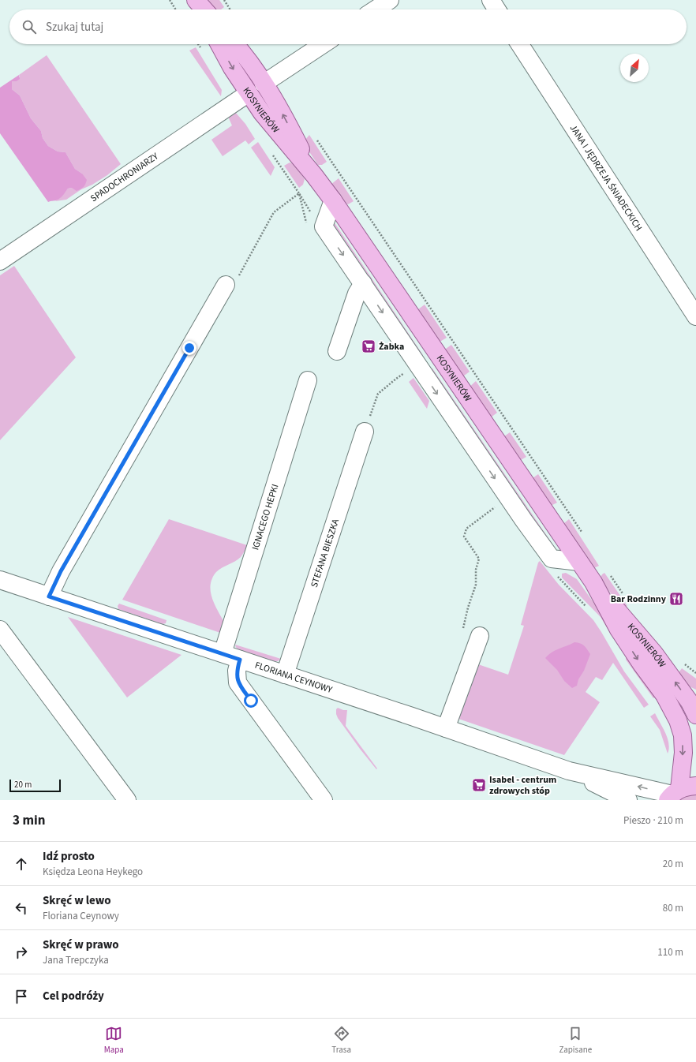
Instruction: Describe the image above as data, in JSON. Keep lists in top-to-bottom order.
{
  "streets": {
    "main road": ["KOSYNIERÓW"],
    "street": [
      "SPADOCHRONIARZY",
      "JANA I JĘDRZEJA ŚNIADECKICH",
      "IGNACEGO HEPKI",
      "STEFANA BIESZKA",
      "FLORIANA CEYNOWY"
    ]
  },
  "crossings": [
    ["KOSYNIERÓW", "SPADOCHRONIARZY"],
    ["KOSYNIERÓW", "FLORIANA CEYNOWY"],
    ["IGNACEGO HEPKI", "FLORIANA CEYNOWY"],
    ["STEFANA BIESZKA", "FLORIANA CEYNOWY"]
  ],
  "places": {
    "supermarket": ["Żabka", "Isabel - centrum zdrowych stóp"],
    "restaurant": ["Bar Rodzinny"]
  },
  "scale_bar": "20 m",
  "north": "top right",
  "page": {
    "search": "Szukaj tutaj",
    "scale": "20 m",
    "heading": ["3 min", "Pieszo · 210 m"],
    "list": [
      ["Idź prosto", "Księdza Leona Heykego", "20 m"],
      ["Skręć w lewo", "Floriana Ceynowy", "80 m"],
      ["Skręć w prawo", "Jana Trepczyka", "110 m"],
      "Cel podróży"
    ],
    "nav": ["Mapa", "Trasa", "Zapisane"]
  }
}
